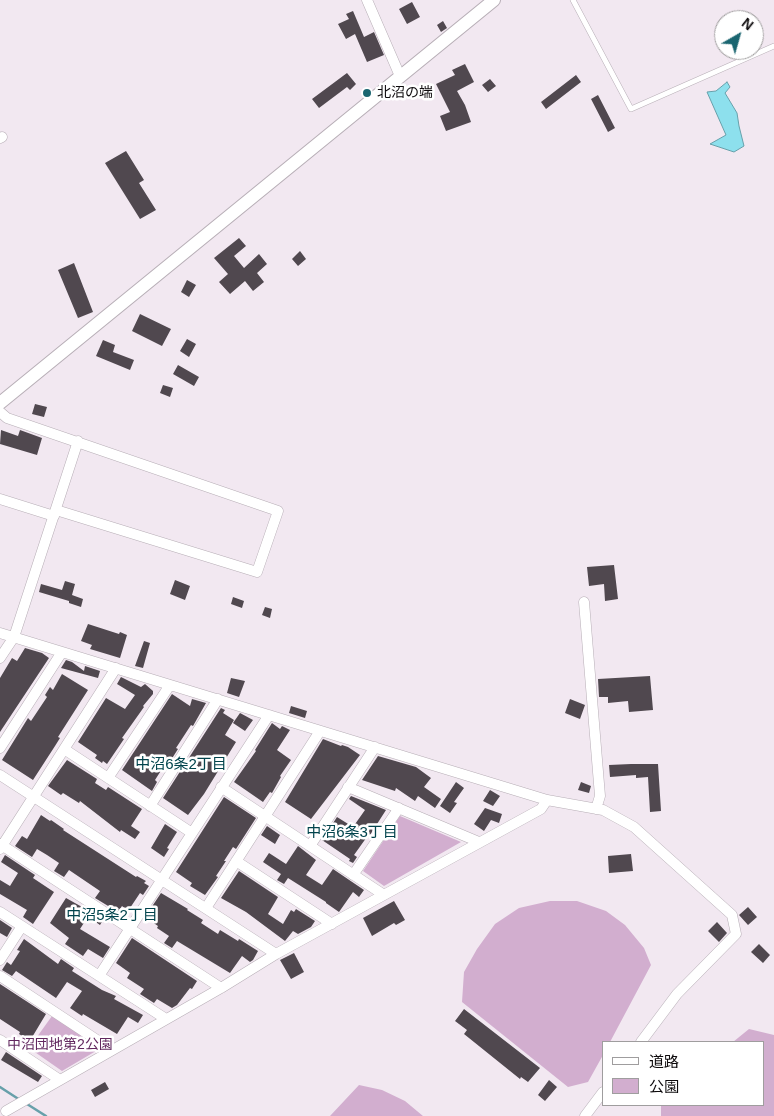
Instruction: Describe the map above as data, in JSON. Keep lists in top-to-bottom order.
{
  "districts": ["中沼6条2丁目", "中沼6条3丁目", "中沼5条2丁目"],
  "parks": ["中沼団地第2公園"],
  "places": ["北沼の端"],
  "legend": ["道路", "公園"],
  "north": "top right"
}
